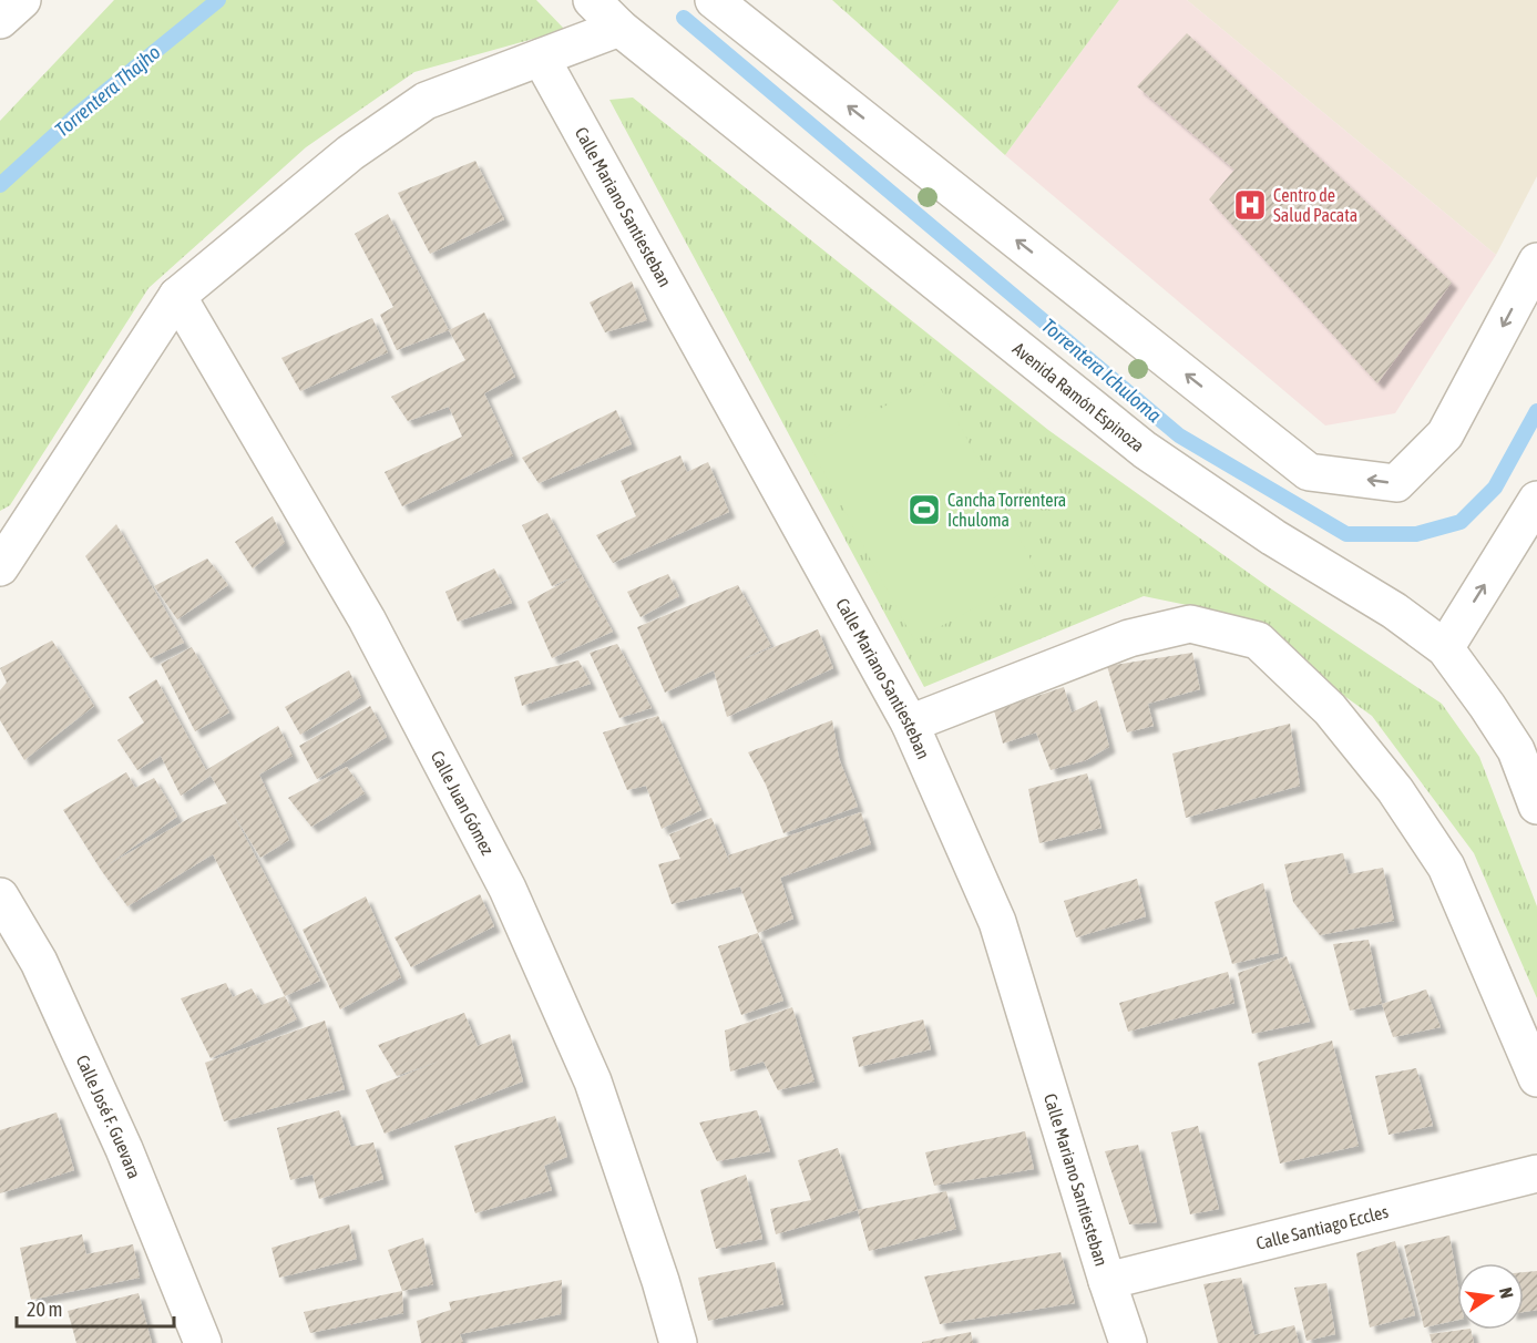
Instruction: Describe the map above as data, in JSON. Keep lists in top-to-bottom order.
{
  "streets": {
    "street": [
      "Calle Mariano Santiesteban",
      "Avenida Ramón Espinoza",
      "Calle Juan Gómez",
      "Calle José F. Guevara",
      "Calle Santiago Eccles"
    ]
  },
  "crossings": [
    ["Calle Mariano Santiesteban", "Calle Santiago Eccles"]
  ],
  "water": ["Torrentera Thajho", "Torrentera Ichuloma"],
  "places": {
    "hospital": ["Centro de Salud Pacata"],
    "sports": ["Cancha Torrentera Ichuloma"]
  },
  "scale_bar": "20 m",
  "north": "right"
}
